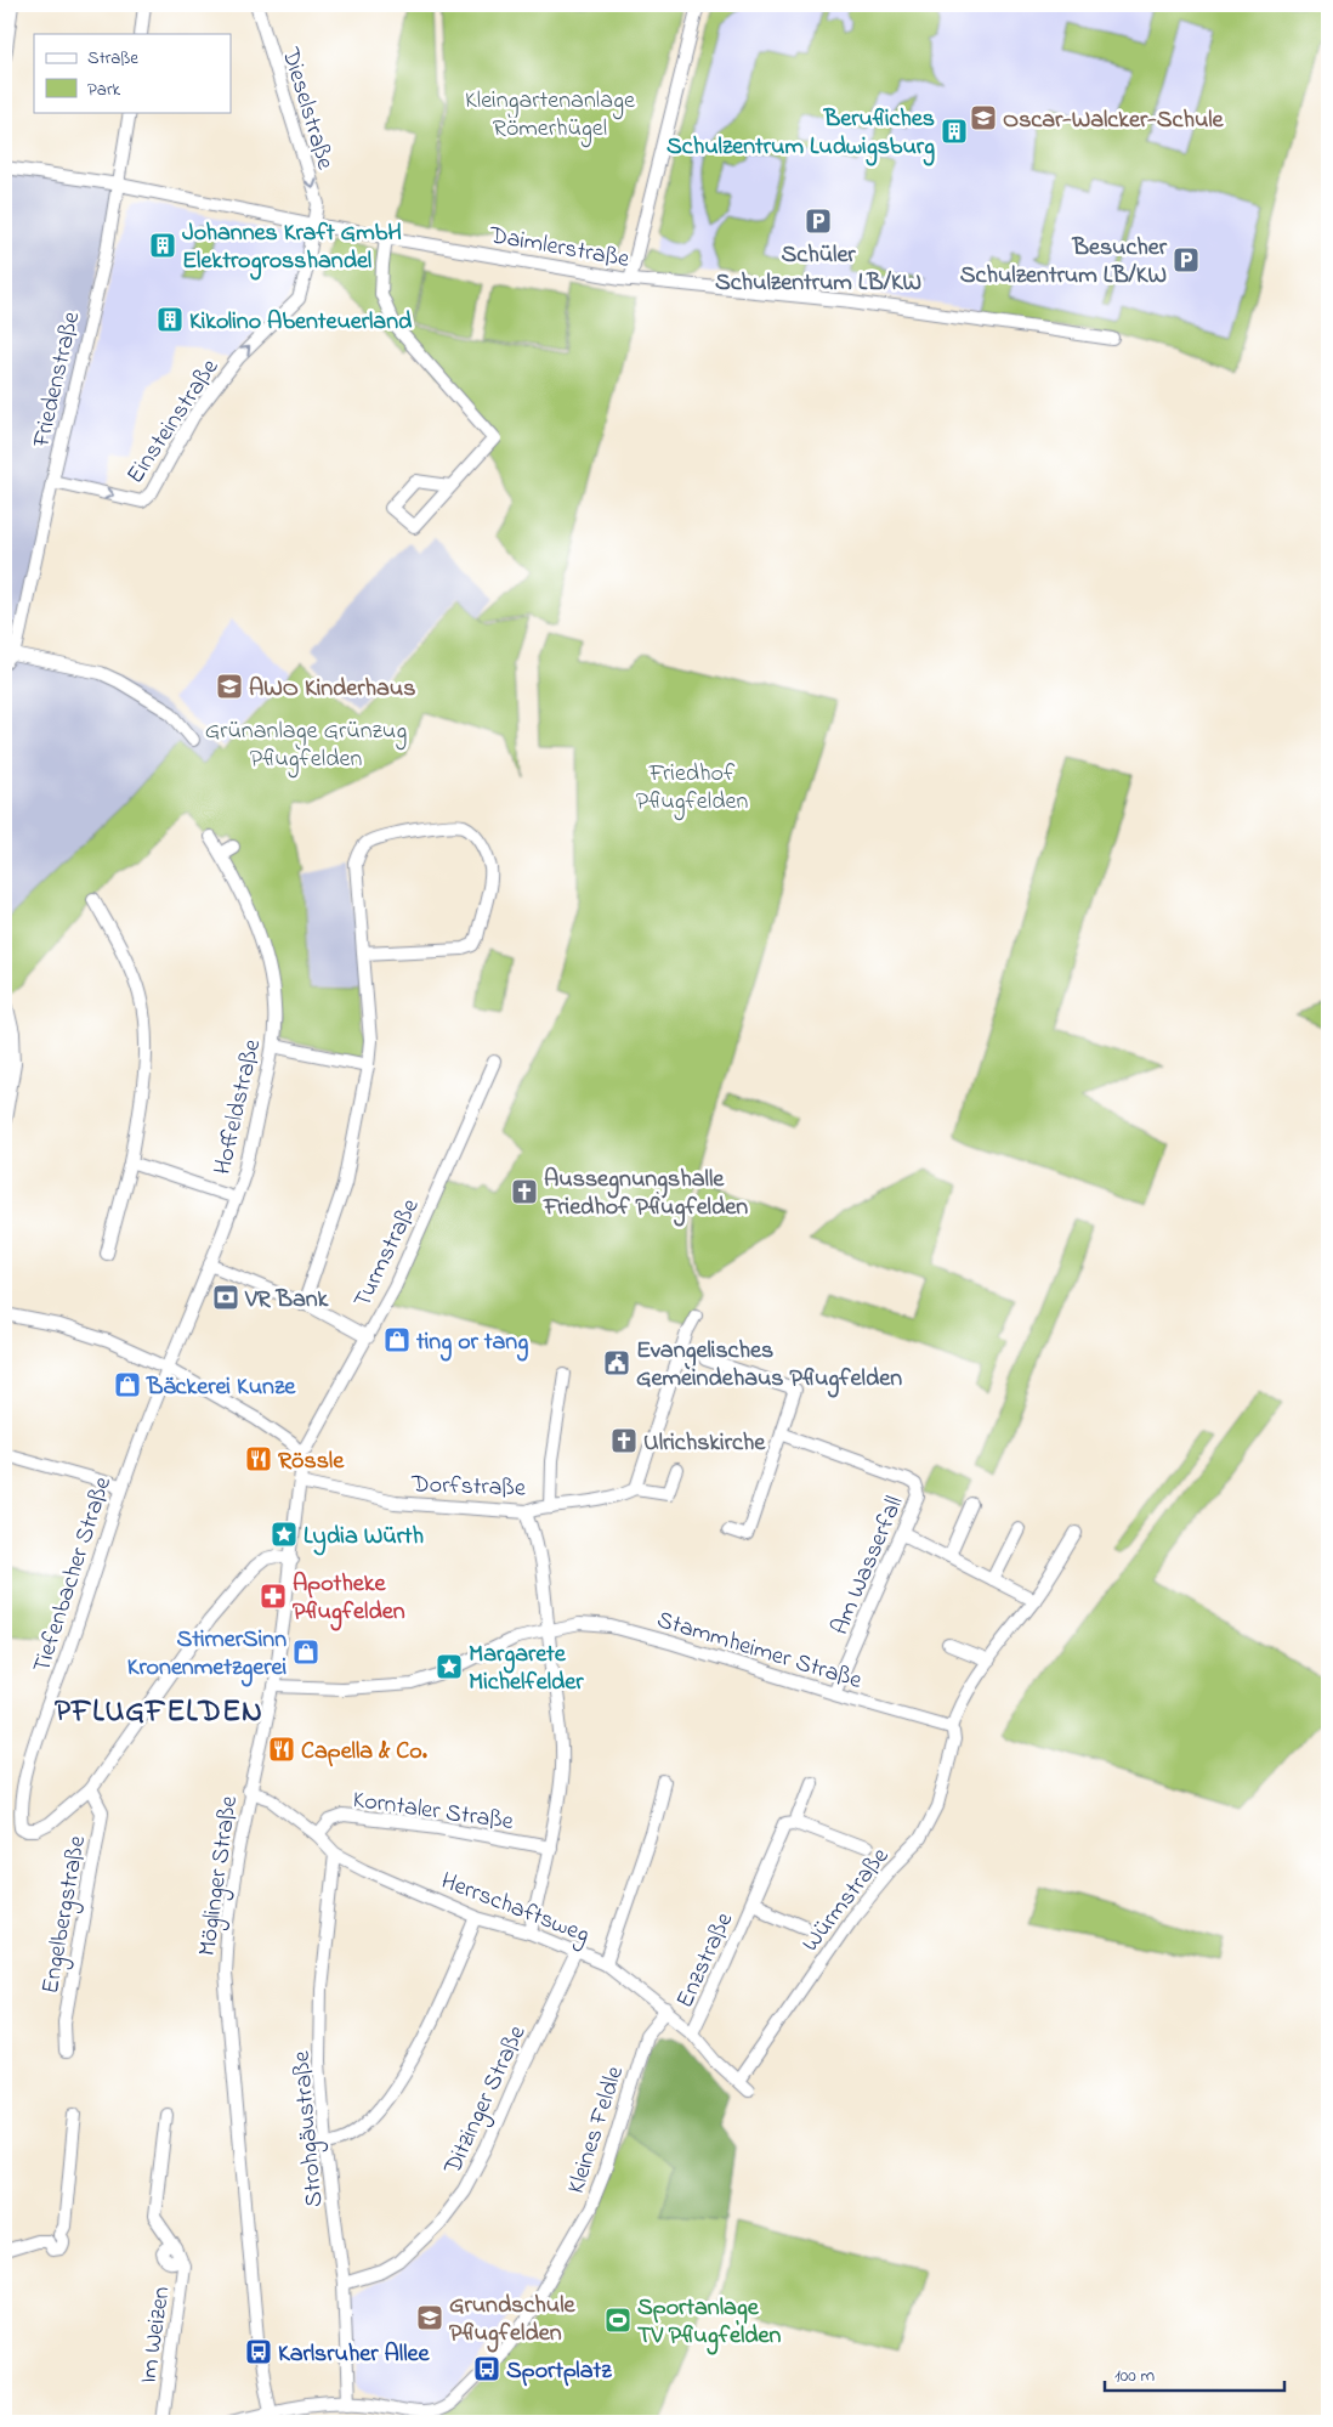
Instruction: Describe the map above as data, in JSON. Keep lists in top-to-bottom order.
{
  "streets": {
    "street": [
      "Dieselstraße",
      "Daimlerstraße",
      "Friedenstraße",
      "Einsteinstraße",
      "Hoffeldstraße",
      "Turmstraße",
      "Dorfstraße",
      "Am Wasserfall",
      "Tiefenbacher Straße",
      "Stammheimer Straße",
      "Korntaler Straße",
      "Möglinger Straße",
      "Würmstraße",
      "Herrschaftsweg",
      "Engelbergstraße",
      "Enzstraße",
      "Ditzinger Straße",
      "Strohgäustraße",
      "Kleines Feldle",
      "Im Weizen"
    ]
  },
  "crossings": [
    ["Dieselstraße", "Daimlerstraße"],
    ["Dieselstraße", "Einsteinstraße"],
    ["Daimlerstraße", "Friedenstraße"],
    ["Daimlerstraße", "Einsteinstraße"],
    ["Friedenstraße", "Einsteinstraße"],
    ["Hoffeldstraße", "Tiefenbacher Straße"],
    ["Turmstraße", "Möglinger Straße"],
    ["Dorfstraße", "Möglinger Straße"],
    ["Am Wasserfall", "Stammheimer Straße"],
    ["Tiefenbacher Straße", "Engelbergstraße"],
    ["Stammheimer Straße", "Möglinger Straße"],
    ["Stammheimer Straße", "Würmstraße"],
    ["Korntaler Straße", "Herrschaftsweg"],
    ["Möglinger Straße", "Herrschaftsweg"],
    ["Möglinger Straße", "Kleines Feldle"],
    ["Würmstraße", "Herrschaftsweg"],
    ["Herrschaftsweg", "Enzstraße"],
    ["Herrschaftsweg", "Ditzinger Straße"],
    ["Herrschaftsweg", "Strohgäustraße"],
    ["Herrschaftsweg", "Kleines Feldle"],
    ["Ditzinger Straße", "Strohgäustraße"],
    ["Strohgäustraße", "Kleines Feldle"]
  ],
  "one_way": ["Dieselstraße", "Einsteinstraße"],
  "districts": ["PFLUGFELDEN"],
  "parks": ["Kleingartenanlage Römerhügel", "Grünanlage Grünzug Pflugfelden", "Friedhof Pflugfelden"],
  "places": {
    "school or university": ["Oscar-Walcker-Schule", "AWO Kinderhaus", "Grundschule Pflugfelden"],
    "building": ["Berufliches Schulzentrum Ludwigsburg", "Johannes Kraft GmbH Elektrogrosshandel", "Kikolino Abenteuerland"],
    "parking": ["Schüler Schulzentrum LB/KW", "Besucher Schulzentrum LB/KW"],
    "church": ["Aussegnungshalle Friedhof Pflugfelden", "Ulrichskirche"],
    "bank": ["VR Bank"],
    "shop": ["ting or tang", "Bäckerei Kunze", "StirnerSinn Kronenmetzgerei"],
    "public building": ["Evangelisches Gemeindehaus Pflugfelden"],
    "restaurant": ["Rössle", "Capella & Co."],
    "place": ["Lydia Würth", "Margarete Michelfelder"],
    "pharmacy": ["Apotheke Pflugfelden"],
    "sports": ["Sportanlage TV Pflugfelden"],
    "bus stop": ["Karlsruher Allee", "Sportplatz"]
  },
  "legend": ["Straße", "Park"],
  "scale_bar": "100 m"
}
